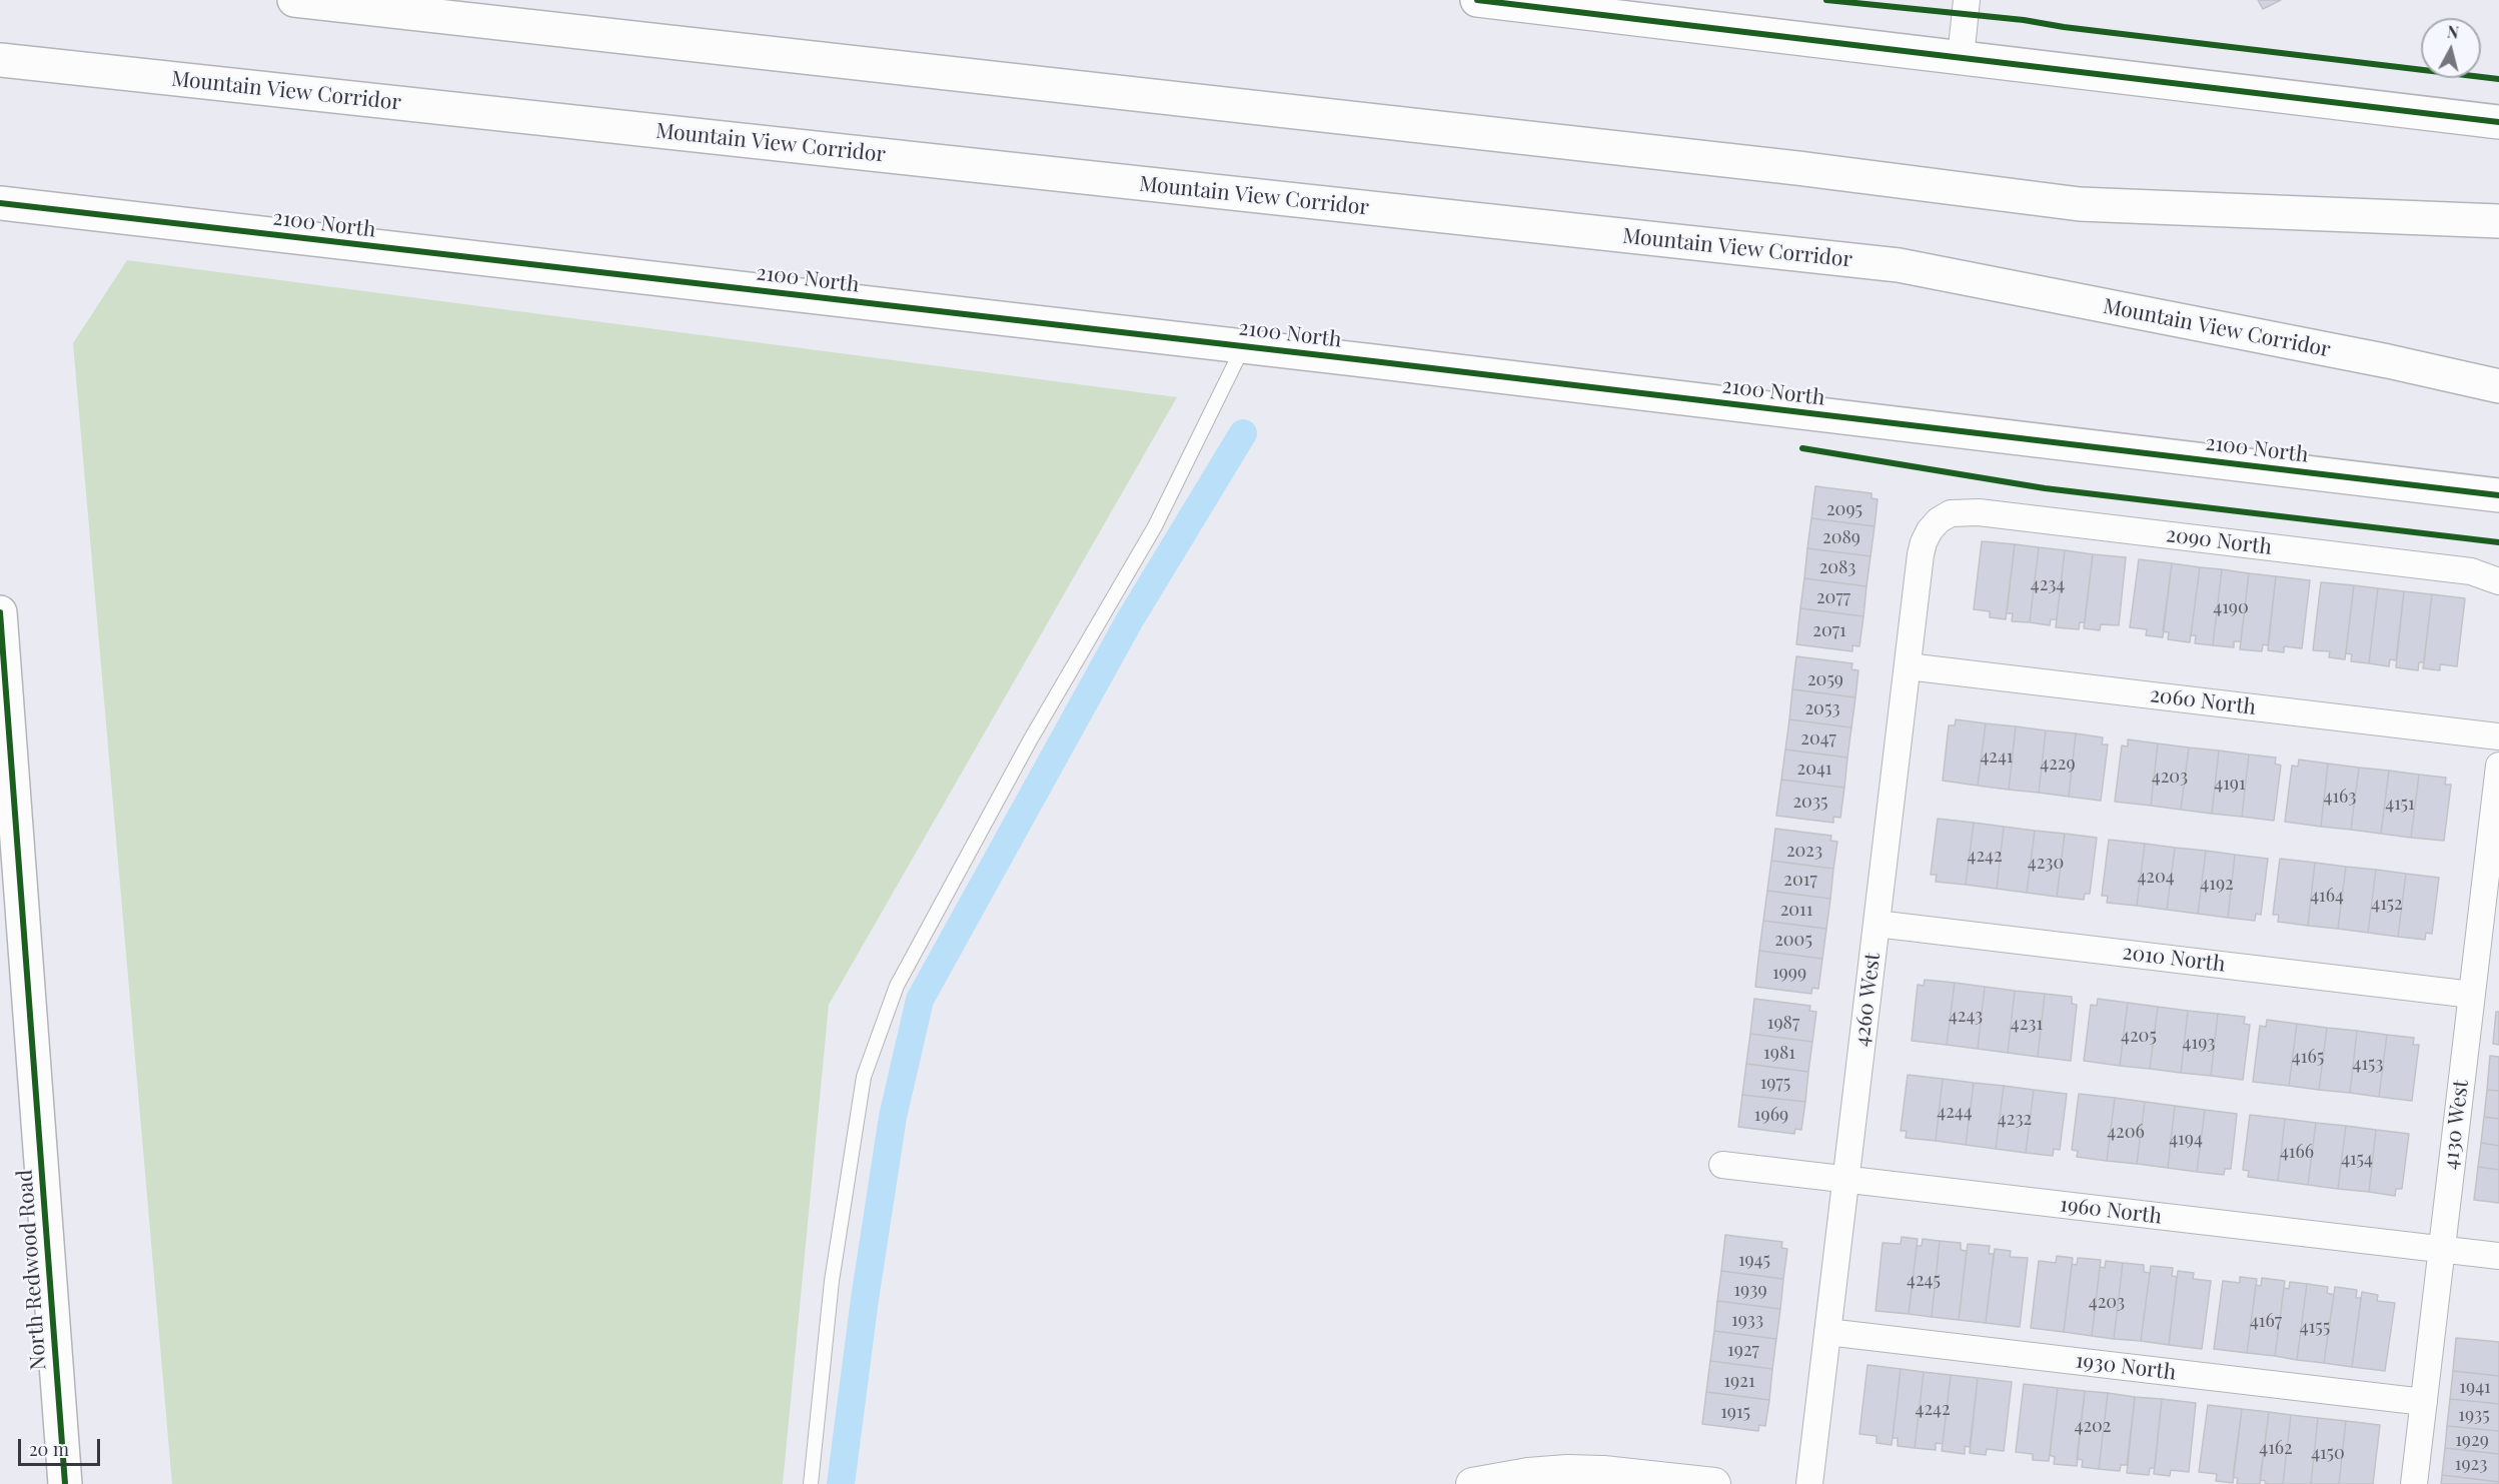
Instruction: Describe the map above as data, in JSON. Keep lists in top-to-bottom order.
{
  "streets": {
    "main road": ["Mountain View Corridor", "2100 North", "North Redwood Road"],
    "street": [
      "2090 North",
      "2060 North",
      "2010 North",
      "4260 West",
      "4130 West",
      "1960 North",
      "1930 North"
    ]
  },
  "crossings": [
    ["2090 North", "4260 West"],
    ["2060 North", "4260 West"],
    ["2010 North", "4260 West"],
    ["2010 North", "4130 West"],
    ["4260 West", "1960 North"],
    ["4260 West", "1930 North"],
    ["4130 West", "1960 North"],
    ["4130 West", "1930 North"]
  ],
  "house_numbers": [
    "2095",
    "2089",
    "2083",
    "4234",
    "2077",
    "4190",
    "2071",
    "2059",
    "2053",
    "2047",
    "4241",
    "4229",
    "2041",
    "4203",
    "4191",
    "4163",
    "2035",
    "4151",
    "2023",
    "4242",
    "4230",
    "4204",
    "2017",
    "4192",
    "4164",
    "4152",
    "2011",
    "2005",
    "1999",
    "4243",
    "1987",
    "4231",
    "4205",
    "4193",
    "1981",
    "4165",
    "4153",
    "1975",
    "4244",
    "1969",
    "4232",
    "4206",
    "4194",
    "4166",
    "4154",
    "1945",
    "4245",
    "1939",
    "4203",
    "1933",
    "4167",
    "4155",
    "1927",
    "1921",
    "1941",
    "4242",
    "1915",
    "1935",
    "4202",
    "1929",
    "4162",
    "4150",
    "1923"
  ],
  "scale_bar": "20 m",
  "north": "top"
}
